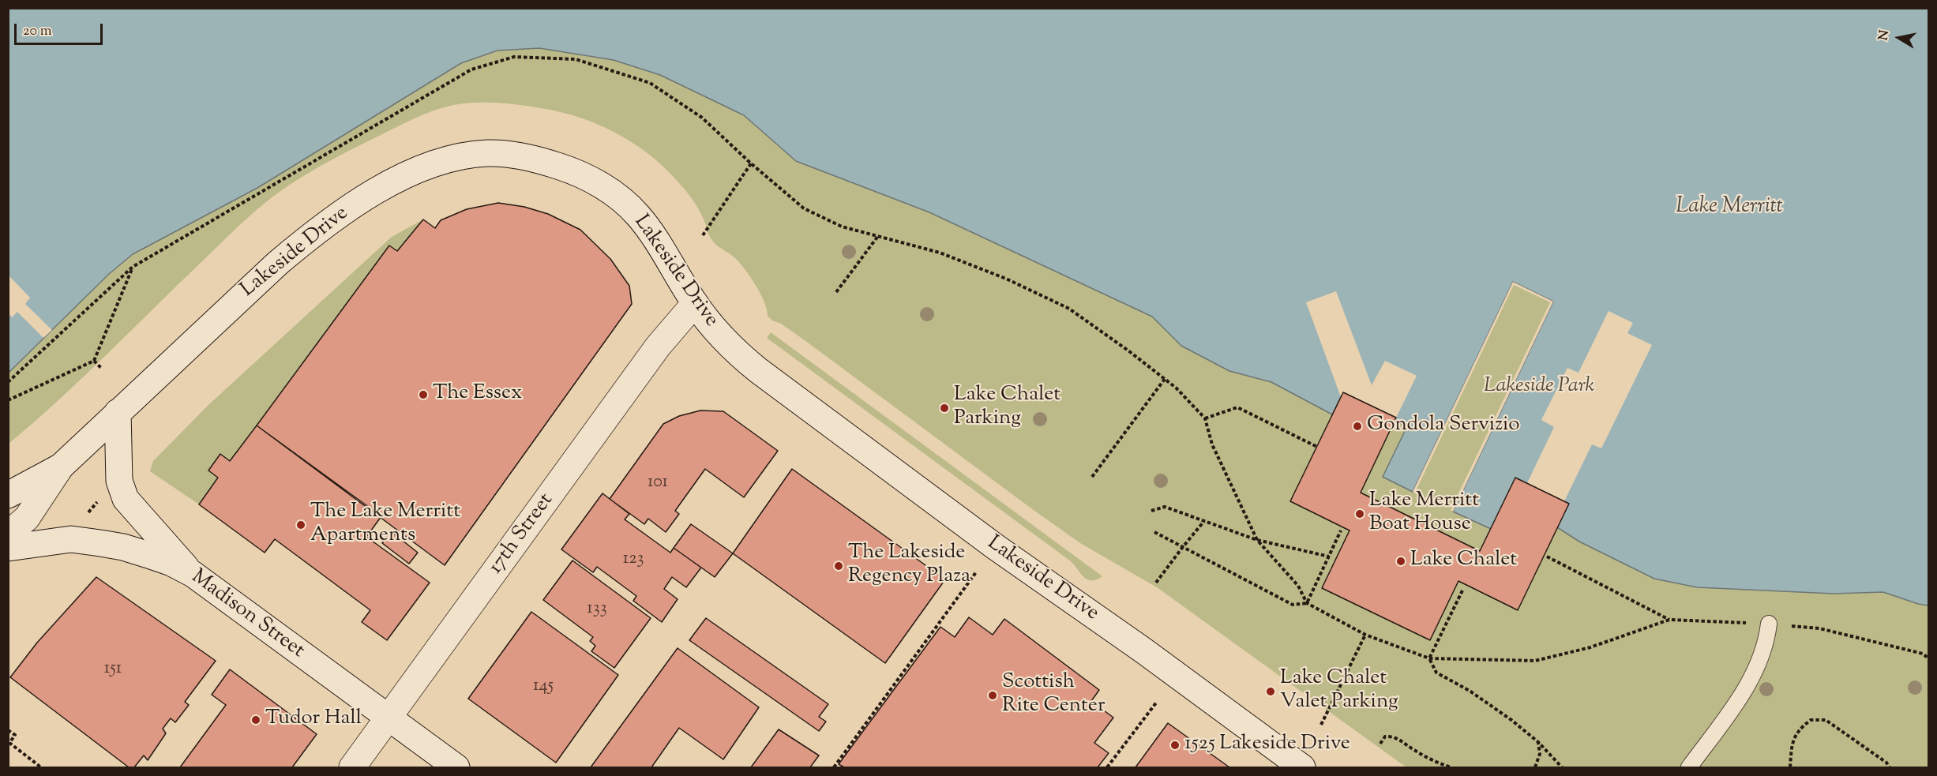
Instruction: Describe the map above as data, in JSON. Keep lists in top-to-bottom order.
{
  "streets": {
    "street": ["Lakeside Drive", "17th Street", "Madison Street"]
  },
  "crossings": [
    ["Lakeside Drive", "17th Street"],
    ["17th Street", "Madison Street"]
  ],
  "water": ["Lake Merritt"],
  "parks": ["Lakeside Park"],
  "places": [
    "The Essex",
    "Lake Chalet Parking",
    "Gondola Servizio",
    "Lake Merritt Boat House",
    "The Lake Merritt Apartments",
    "Lake Chalet",
    "The Lakeside Regency Plaza",
    "Lake Chalet Valet Parking",
    "Scottish Rite Center",
    "Tudor Hall",
    "1525 Lakeside Drive"
  ],
  "house_numbers": [
    "101",
    "123",
    "133",
    "151",
    "145"
  ],
  "scale_bar": "20 m",
  "north": "left"
}
